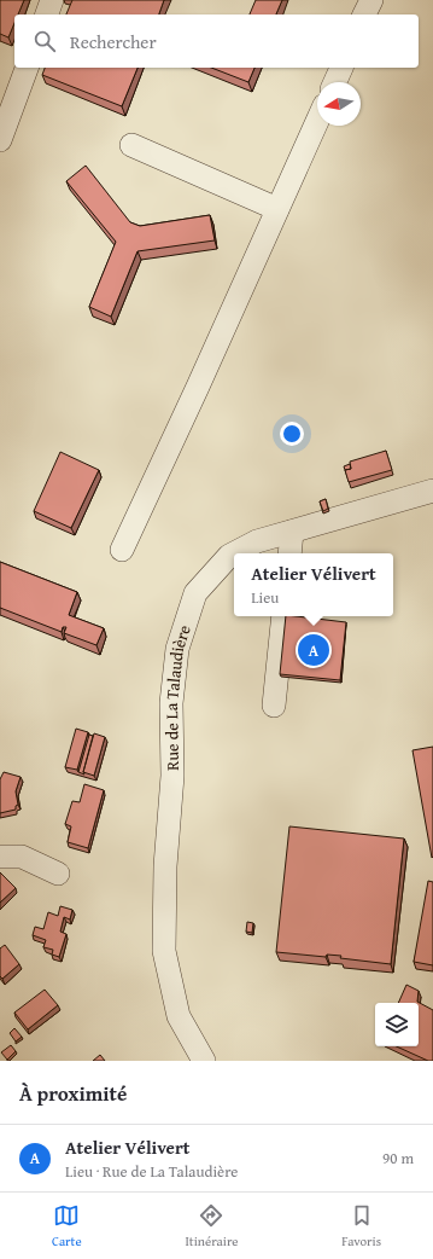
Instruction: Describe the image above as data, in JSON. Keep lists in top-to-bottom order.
{
  "streets": {
    "street": ["Rue de La Talaudière"]
  },
  "north": "left",
  "page": {
    "search": "Rechercher",
    "popup": ["Atelier Vélivert", "Lieu"],
    "pins": "A",
    "heading": "À proximité",
    "list": [
      {
        "mark": "A",
        "name": "Atelier Vélivert",
        "note": "Lieu · Rue de La Talaudière",
        "value": "90 m"
      }
    ],
    "nav": ["Carte", "Itinéraire", "Favoris"]
  }
}
